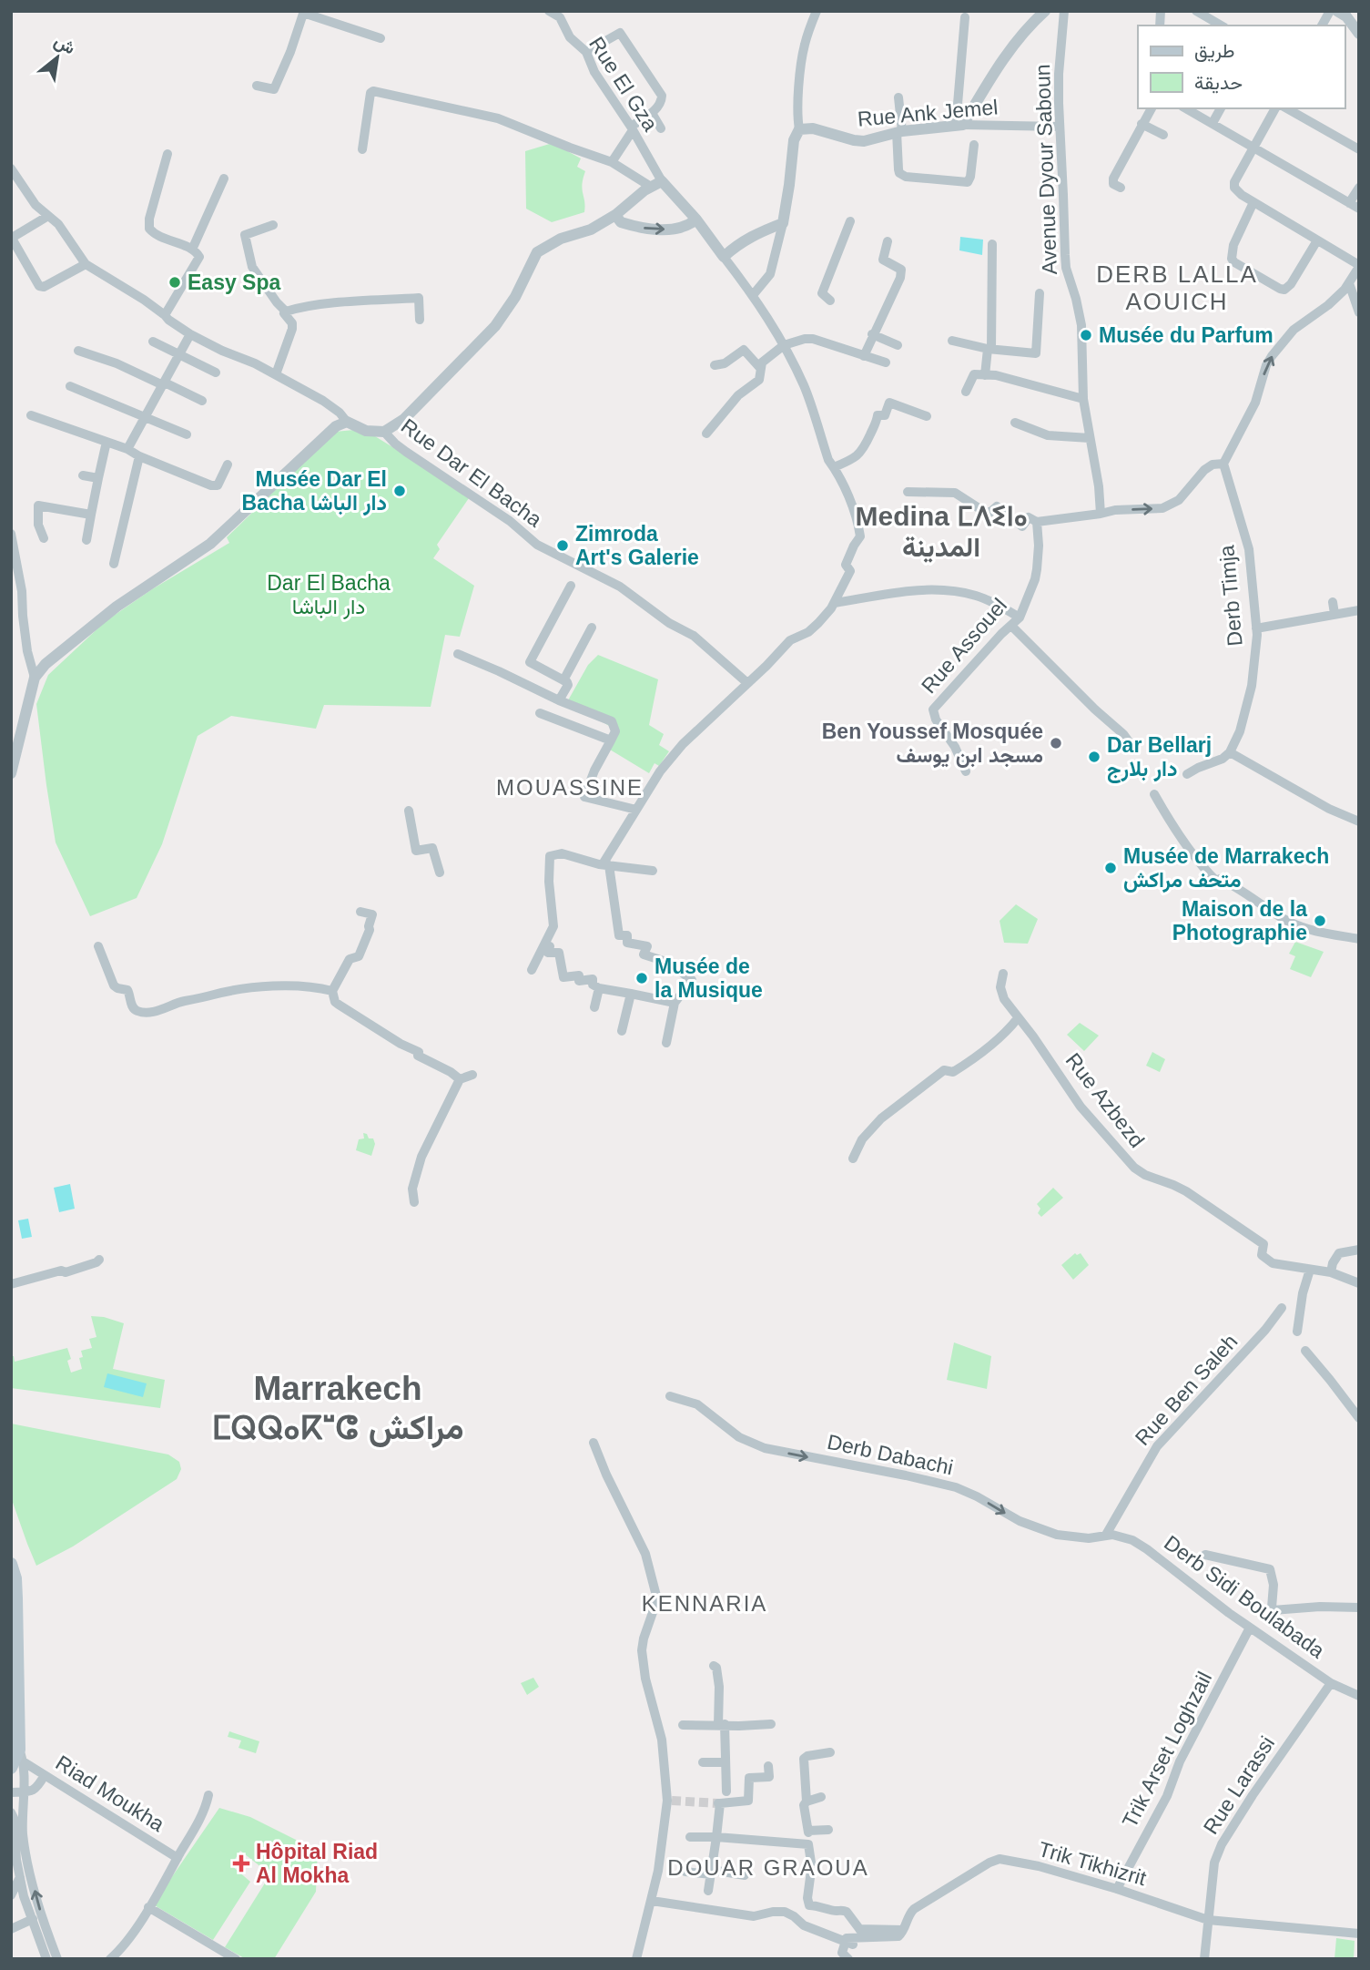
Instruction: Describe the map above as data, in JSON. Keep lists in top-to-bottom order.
{
  "streets": {
    "street": [
      "Rue El Gza",
      "Rue Ank Jemel",
      "Avenue Dyour Saboun",
      "Rue Dar El Bacha",
      "Derb Timja",
      "Rue Assouel",
      "Rue Azbezd",
      "Rue Ben Saleh",
      "Derb Dabachi",
      "Derb Sidi Boulabada",
      "Trik Arset Loghzail",
      "Rue Larassi",
      "Riad Moukha",
      "Trik Tikhizrit"
    ]
  },
  "crossings": [
    ["Rue Ank Jemel", "Avenue Dyour Saboun"],
    ["Rue Ben Saleh", "Derb Dabachi"],
    ["Rue Ben Saleh", "Derb Sidi Boulabada"],
    ["Derb Dabachi", "Derb Sidi Boulabada"],
    ["Derb Sidi Boulabada", "Trik Arset Loghzail"],
    ["Derb Sidi Boulabada", "Rue Larassi"],
    ["Trik Arset Loghzail", "Trik Tikhizrit"],
    ["Rue Larassi", "Trik Tikhizrit"]
  ],
  "one_way": ["Derb Dabachi"],
  "districts": [
    "DERB LALLA AOUICH",
    "Medina ⵎⴷⵉⵏⴰ المدينة",
    "MOUASSINE",
    "Marrakech ⵎⵕⵕⴰⴽⵯⵛ مراكش",
    "KENNARIA",
    "DOUAR GRAOUA"
  ],
  "parks": ["Dar El Bacha دار الباشا"],
  "places": {
    "other": [
      "Easy Spa",
      "Musée du Parfum",
      "Musée Dar El Bacha دار الباشا",
      "Zimroda Art's Galerie",
      "Ben Youssef Mosquée مسجد ابن يوسف",
      "Dar Bellarj دار بلارج",
      "Musée de Marrakech متحف مراكش",
      "Maison de la Photographie",
      "Musée de la Musique"
    ],
    "health": ["Hôpital Riad Al Mokha"]
  },
  "legend": ["طريق", "حديقة"],
  "north": "top right"
}
